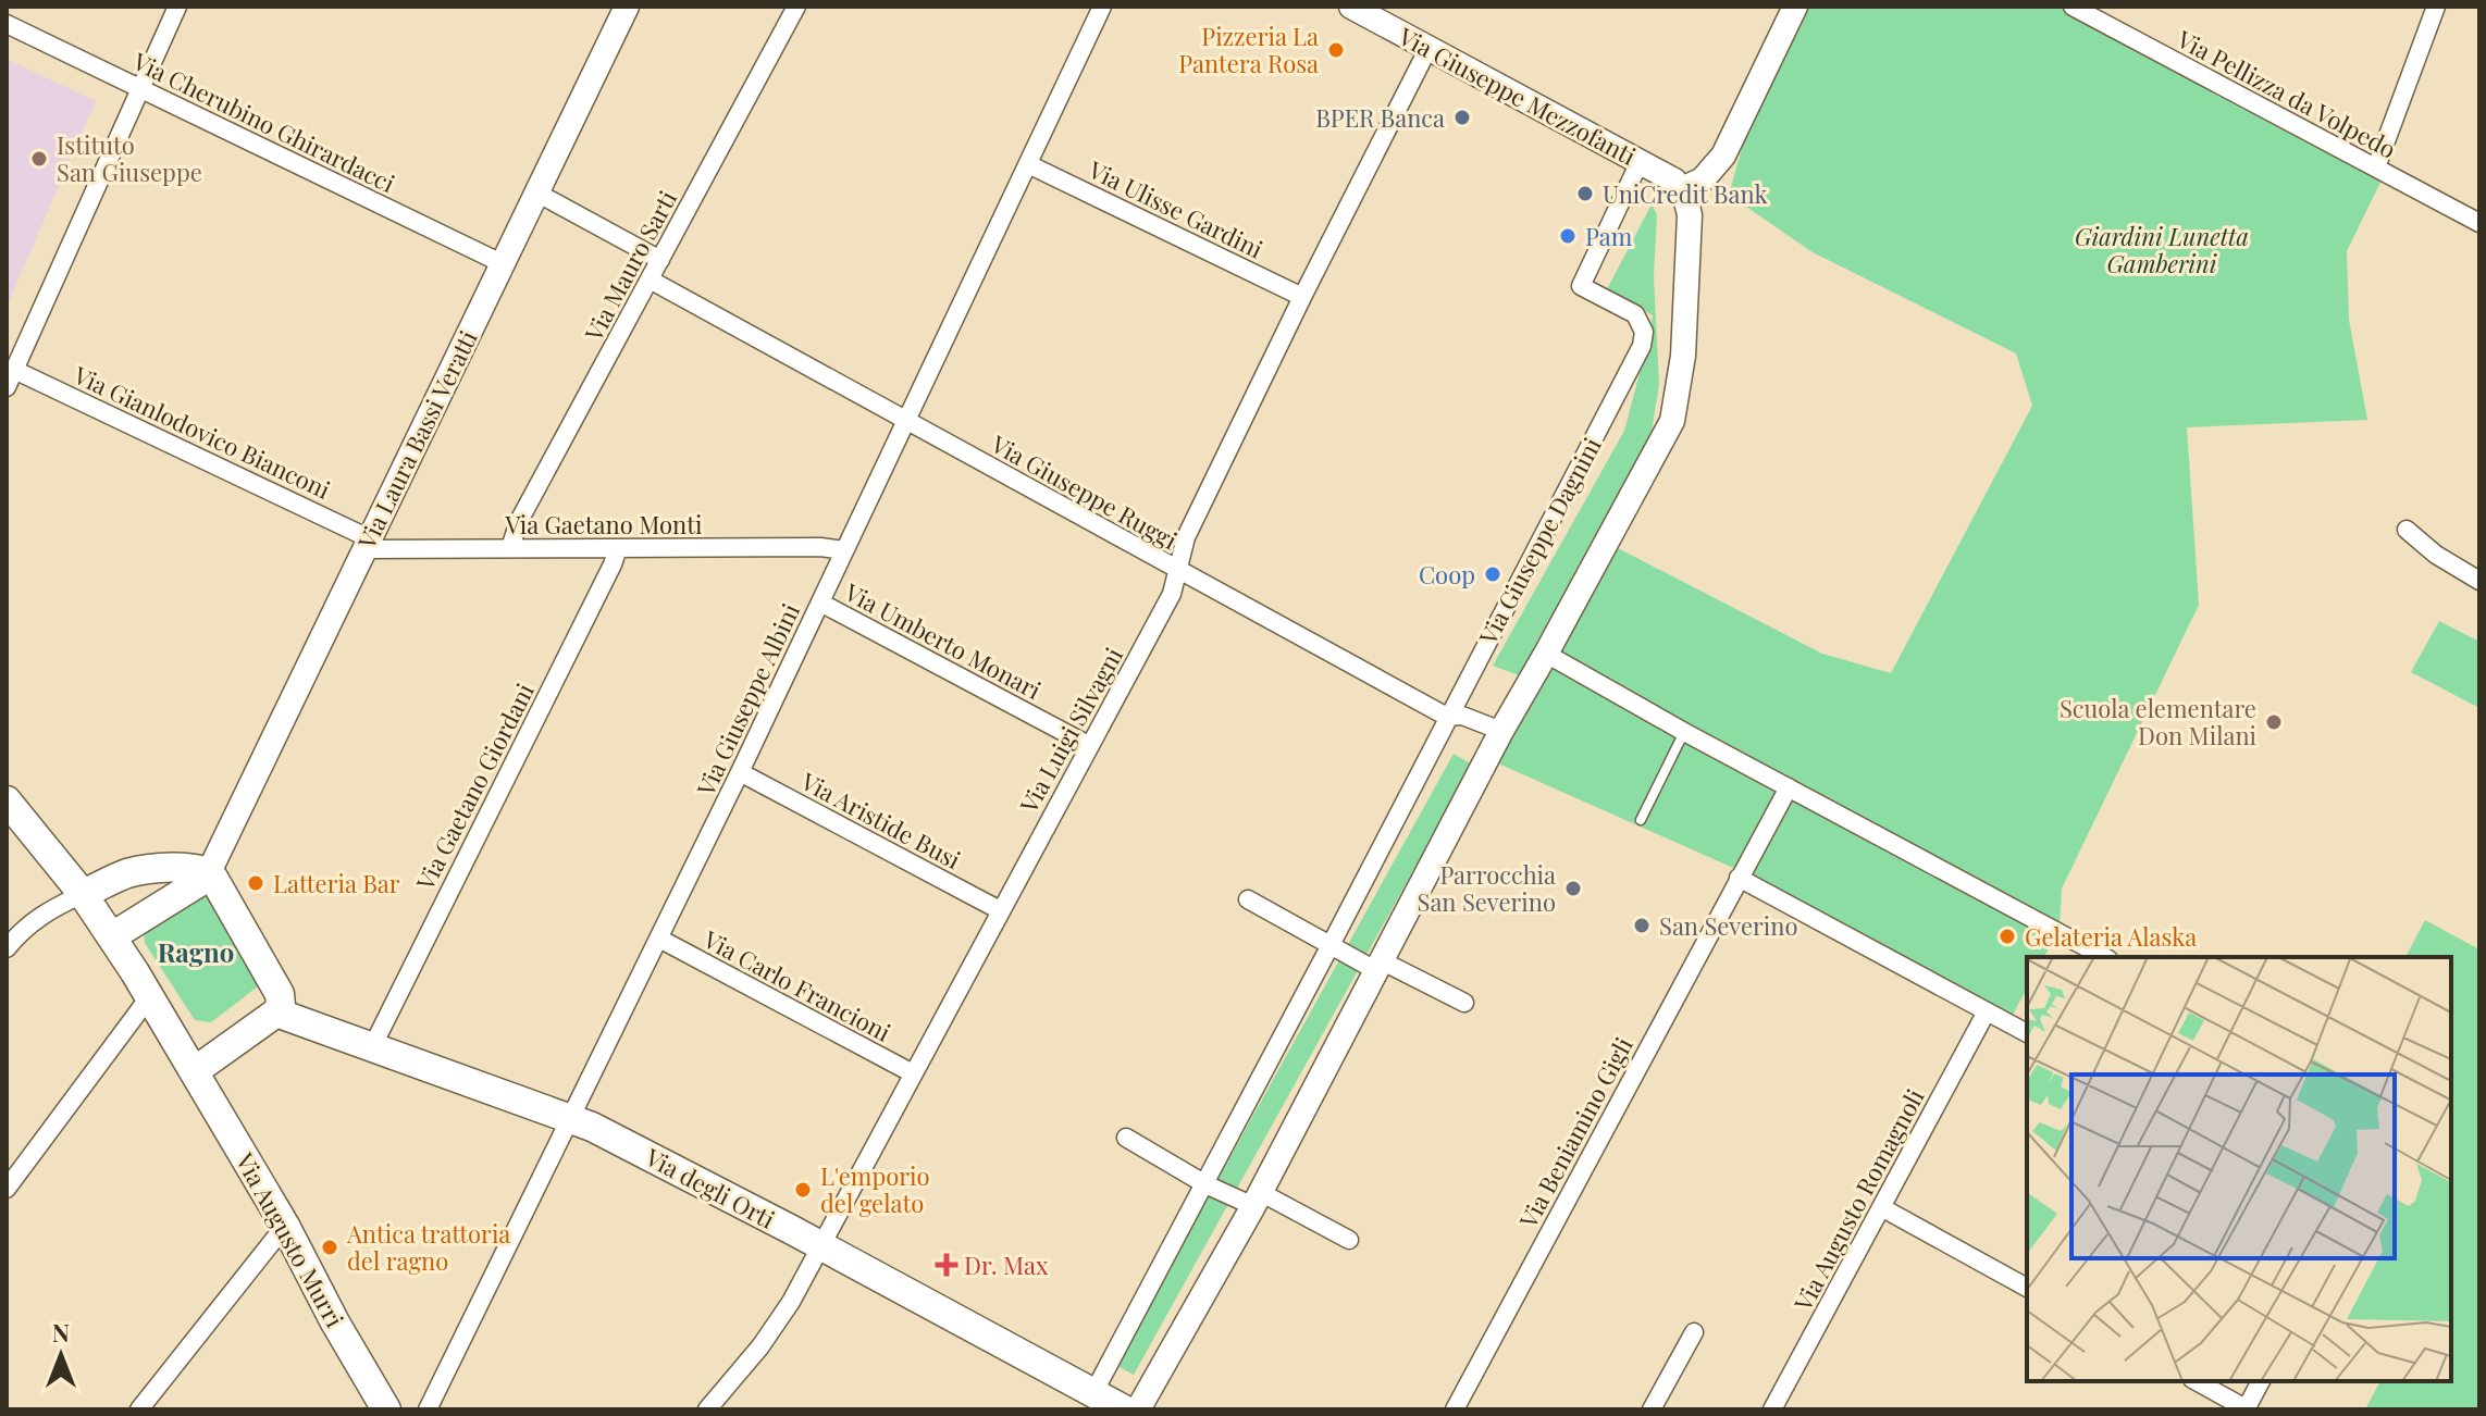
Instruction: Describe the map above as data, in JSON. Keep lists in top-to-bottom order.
{
  "streets": {
    "main road": ["Via degli Orti", "Via Augusto Murri"],
    "street": [
      "Via Pellizza da Volpedo",
      "Via Giuseppe Mezzofanti",
      "Via Cherubino Ghirardacci",
      "Via Ulisse Gardini",
      "Via Mauro Sarti",
      "Via Gianlodovico Bianconi",
      "Via Laura Bassi Veratti",
      "Via Giuseppe Ruggi",
      "Via Gaetano Monti",
      "Via Giuseppe Dagnini",
      "Via Umberto Monari",
      "Via Giuseppe Albini",
      "Via Luigi Silvagni",
      "Via Gaetano Giordani",
      "Via Aristide Busi",
      "Via Carlo Francioni",
      "Via Beniamino Gigli",
      "Via Augusto Romagnoli"
    ]
  },
  "crossings": [
    ["Via Giuseppe Mezzofanti", "Via Giuseppe Dagnini"],
    ["Via Giuseppe Mezzofanti", "Via Luigi Silvagni"],
    ["Via Cherubino Ghirardacci", "Via Laura Bassi Veratti"],
    ["Via Ulisse Gardini", "Via Giuseppe Albini"],
    ["Via Ulisse Gardini", "Via Luigi Silvagni"],
    ["Via Mauro Sarti", "Via Giuseppe Ruggi"],
    ["Via Mauro Sarti", "Via Gaetano Monti"],
    ["Via Gianlodovico Bianconi", "Via Laura Bassi Veratti"],
    ["Via Gianlodovico Bianconi", "Via Gaetano Monti"],
    ["Via Laura Bassi Veratti", "Via Gaetano Monti"],
    ["Via Giuseppe Ruggi", "Via Giuseppe Dagnini"],
    ["Via Giuseppe Ruggi", "Via Giuseppe Albini"],
    ["Via Giuseppe Ruggi", "Via Luigi Silvagni"],
    ["Via Gaetano Monti", "Via Giuseppe Albini"],
    ["Via Gaetano Monti", "Via Gaetano Giordani"],
    ["Via Giuseppe Dagnini", "Via degli Orti"],
    ["Via Umberto Monari", "Via Giuseppe Albini"],
    ["Via Umberto Monari", "Via Luigi Silvagni"],
    ["Via Giuseppe Albini", "Via Aristide Busi"],
    ["Via Giuseppe Albini", "Via Carlo Francioni"],
    ["Via Giuseppe Albini", "Via degli Orti"],
    ["Via Luigi Silvagni", "Via Aristide Busi"],
    ["Via Luigi Silvagni", "Via Carlo Francioni"],
    ["Via Luigi Silvagni", "Via degli Orti"],
    ["Via Gaetano Giordani", "Via degli Orti"]
  ],
  "districts": ["Ragno"],
  "parks": ["Giardini Lunetta Gamberini"],
  "places": {
    "other": [
      "Pizzeria La Pantera Rosa",
      "BPER Banca",
      "Istituto San Giuseppe",
      "UniCredit Bank",
      "Pam",
      "Coop",
      "Scuola elementare Don Milani",
      "Latteria Bar",
      "Parrocchia San Severino",
      "San Severino",
      "Gelateria Alaska",
      "L'emporio del gelato",
      "Antica trattoria del ragno"
    ],
    "health": ["Dr. Max"]
  },
  "north": "top"
}
